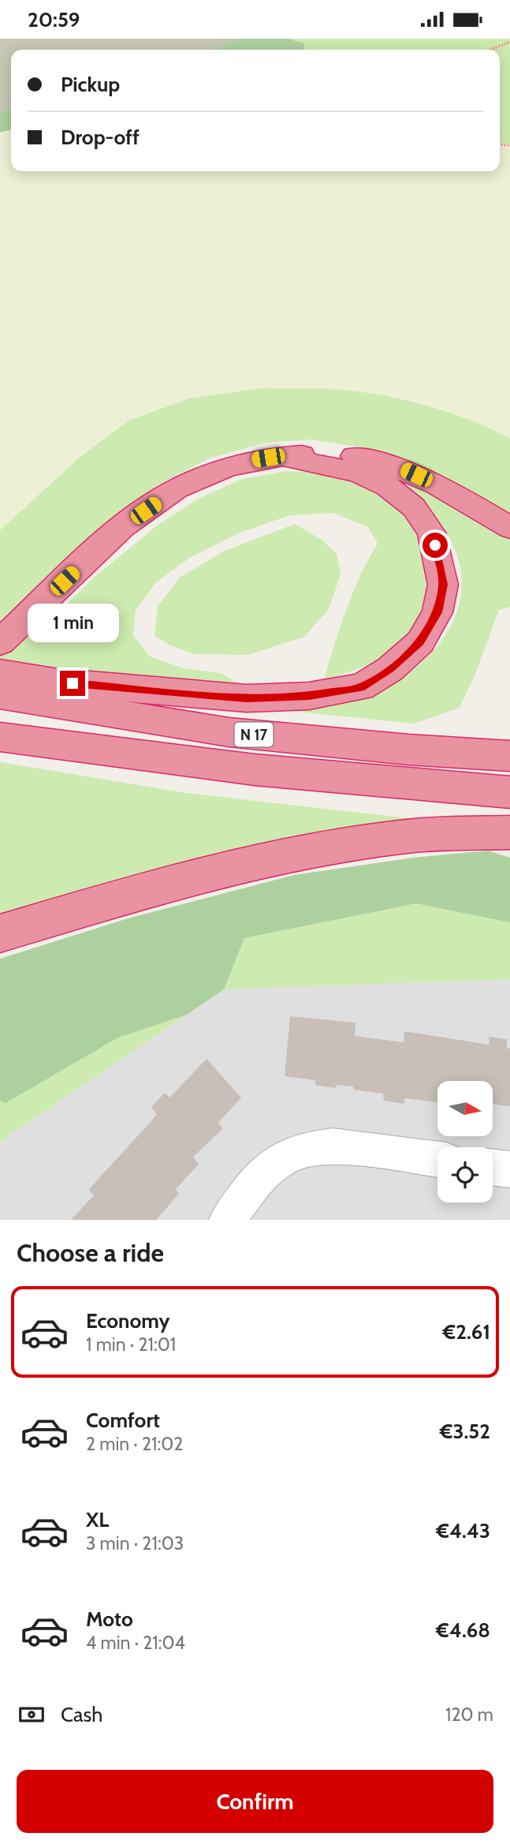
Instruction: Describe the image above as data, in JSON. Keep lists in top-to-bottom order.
{
  "streets": {
    "highway": ["N 17"]
  },
  "north": "right",
  "page": {
    "status": "20:59",
    "banner": ["Pickup", "Drop-off"],
    "bubble": "1 min",
    "heading": "Choose a ride",
    "list": [
      {
        "name": "Economy",
        "note": "1 min · 21:01",
        "value": "€2.61"
      },
      {
        "name": "Comfort",
        "note": "2 min · 21:02",
        "value": "€3.52"
      },
      {
        "name": "XL",
        "note": "3 min · 21:03",
        "value": "€4.43"
      },
      {
        "name": "Moto",
        "note": "4 min · 21:04",
        "value": "€4.68"
      }
    ],
    "pay": ["Cash", "120 m"],
    "buttons": "Confirm"
  }
}
